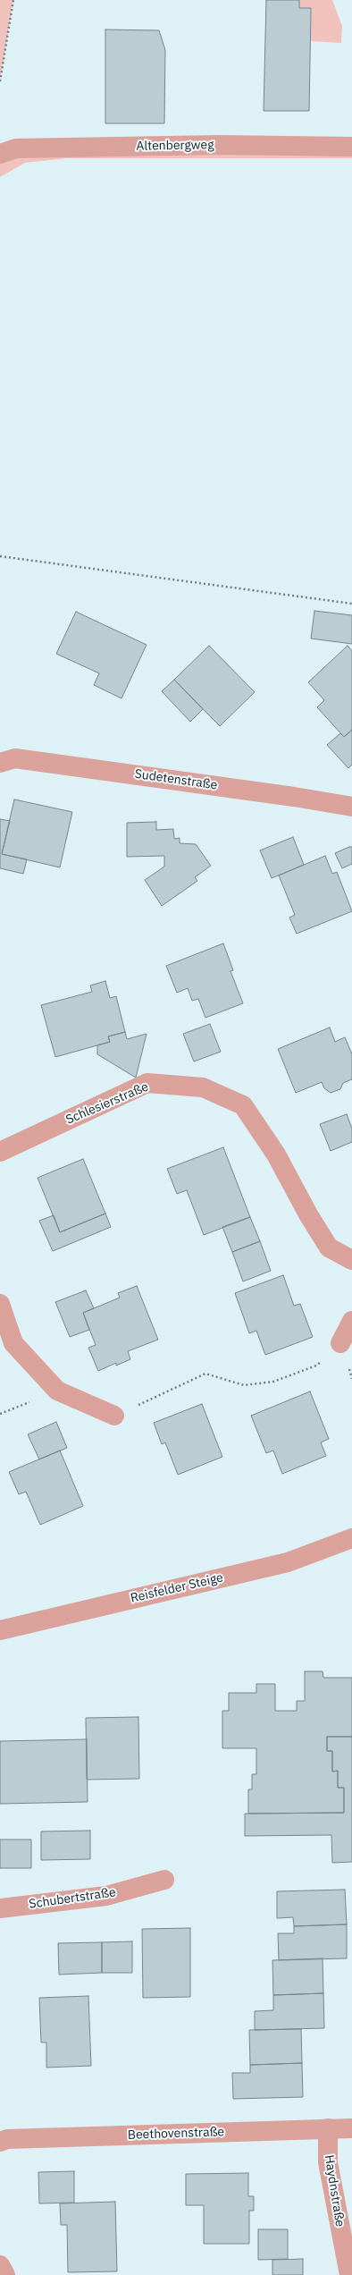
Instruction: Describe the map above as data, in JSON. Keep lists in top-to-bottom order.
{
  "streets": {
    "street": [
      "Altenbergweg",
      "Sudetenstraße",
      "Schlesierstraße",
      "Reisfelder Steige",
      "Schubertstraße",
      "Beethovenstraße",
      "Haydnstraße"
    ]
  },
  "crossings": [
    ["Beethovenstraße", "Haydnstraße"]
  ]
}
